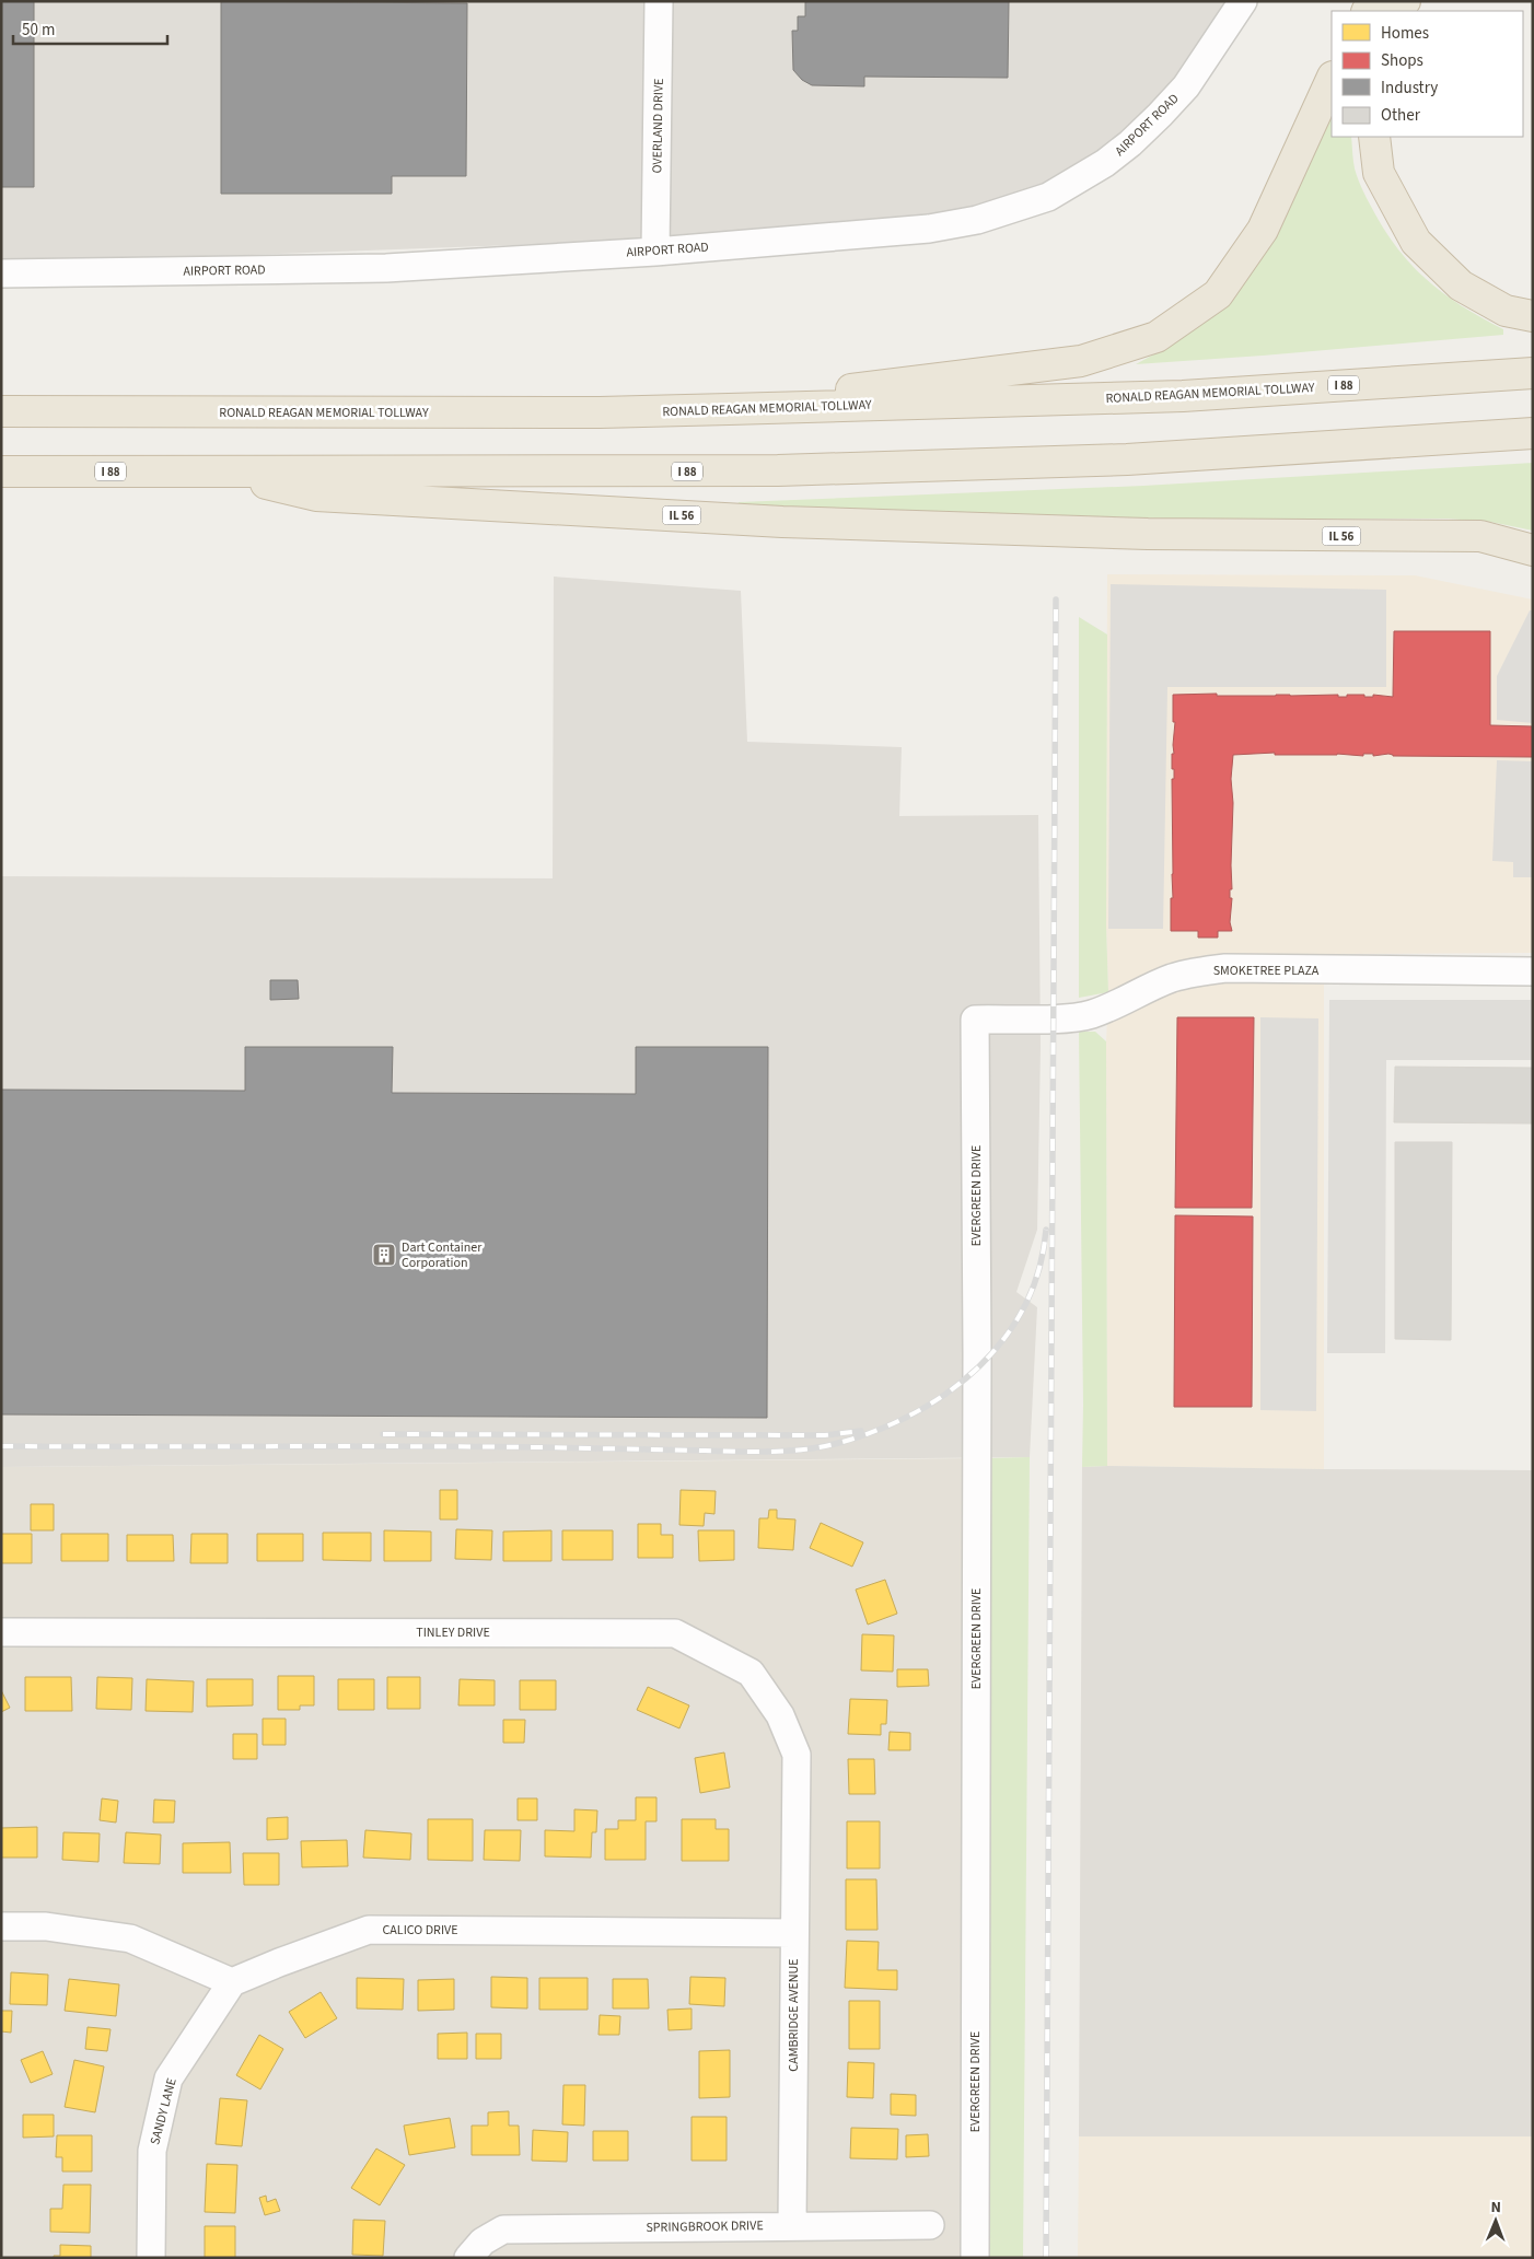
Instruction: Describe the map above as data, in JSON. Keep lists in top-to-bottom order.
{
  "streets": {
    "highway": ["I 88", "RONALD REAGAN MEMORIAL TOLLWAY", "IL 56"],
    "street": [
      "AIRPORT ROAD",
      "OVERLAND DRIVE",
      "SMOKETREE PLAZA",
      "EVERGREEN DRIVE",
      "TINLEY DRIVE",
      "CALICO DRIVE",
      "CAMBRIDGE AVENUE",
      "SANDY LANE",
      "SPRINGBROOK DRIVE"
    ]
  },
  "crossings": [
    ["AIRPORT ROAD", "OVERLAND DRIVE"],
    ["I 88", "IL 56"],
    ["SMOKETREE PLAZA", "EVERGREEN DRIVE"],
    ["TINLEY DRIVE", "CAMBRIDGE AVENUE"],
    ["CALICO DRIVE", "CAMBRIDGE AVENUE"],
    ["CALICO DRIVE", "SANDY LANE"],
    ["CAMBRIDGE AVENUE", "SPRINGBROOK DRIVE"]
  ],
  "places": {
    "building": ["Dart Container Corporation"]
  },
  "legend": [
    "Homes",
    "Shops",
    "Industry",
    "Other"
  ],
  "scale_bar": "50 m",
  "north": "top"
}
